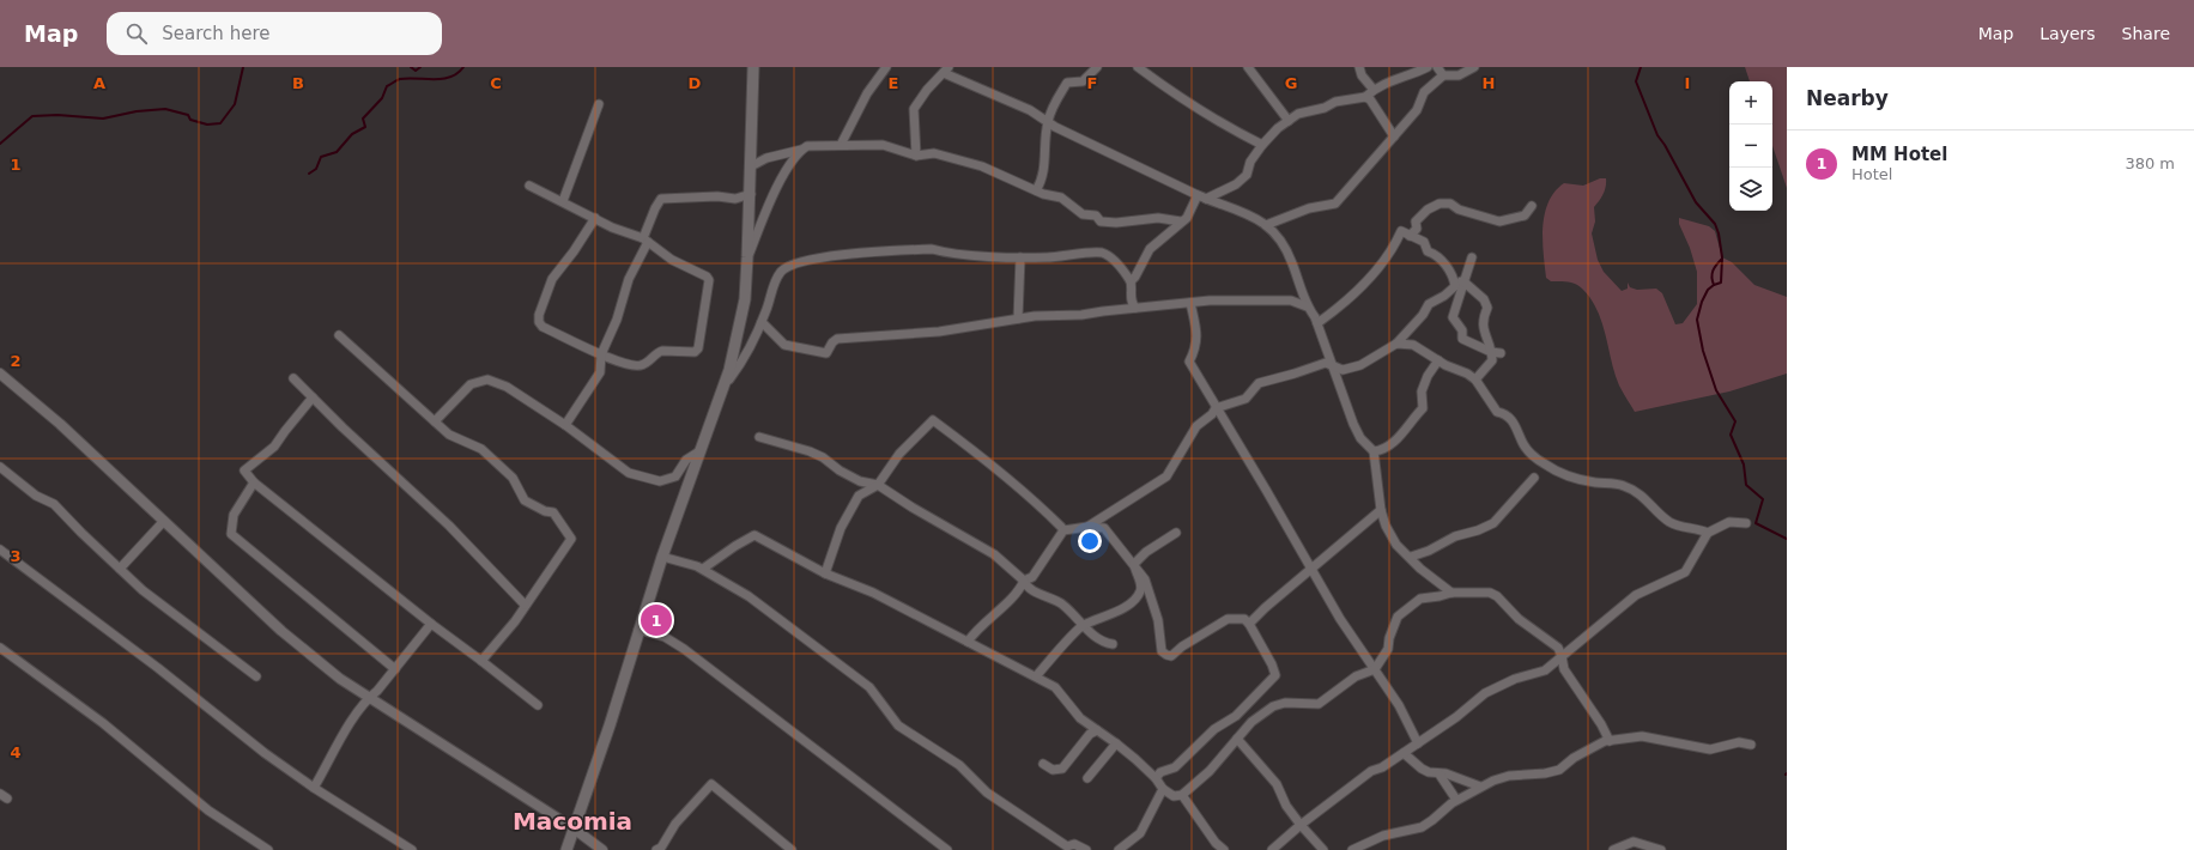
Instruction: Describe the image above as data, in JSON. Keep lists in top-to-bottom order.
{
  "districts": ["Macomia"],
  "page": {
    "header": "Map",
    "search": "Search here",
    "nav": ["Map", "Layers", "Share"],
    "heading": "Nearby",
    "map_buttons": ["+", "−"],
    "list": [
      {
        "mark": "1",
        "name": "MM Hotel",
        "note": "Hotel",
        "value": "380 m"
      }
    ],
    "pins": "1"
  },
  "grid": {
    "columns": [
      "A",
      "B",
      "C",
      "D",
      "E",
      "F",
      "G",
      "H",
      "I"
    ],
    "rows": [
      "1",
      "2",
      "3",
      "4"
    ]
  }
}
